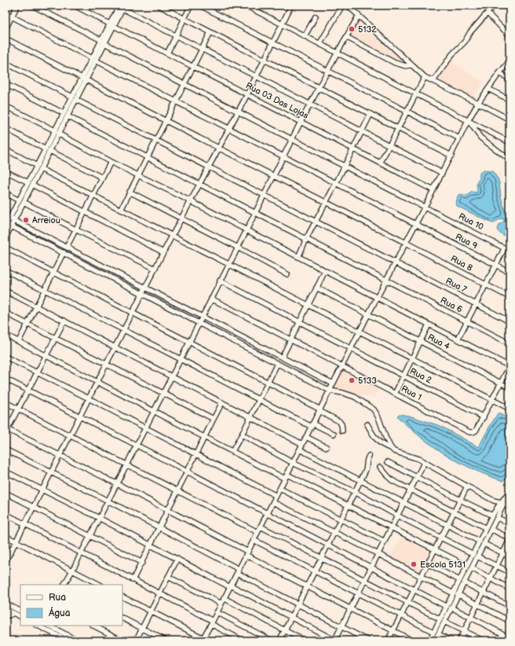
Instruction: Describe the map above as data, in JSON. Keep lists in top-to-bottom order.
{
  "streets": {
    "street": [
      "Rua 03 Das Lojas",
      "Rua 10",
      "Rua 9",
      "Rua 8",
      "Rua 7",
      "Rua 6",
      "Rua 4",
      "Rua 2",
      "Rua 1"
    ]
  },
  "crossings": [
    ["Rua 2", "Rua 1"]
  ],
  "places": [
    "5132",
    "Arreiou",
    "5133",
    "Escola 5131"
  ],
  "legend": ["Rua", "Água"]
}
